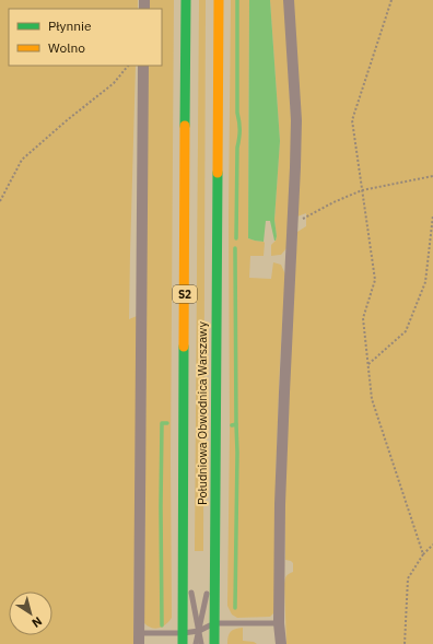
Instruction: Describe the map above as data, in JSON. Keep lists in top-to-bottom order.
{
  "streets": {
    "highway": ["S2", "Południowa Obwodnica Warszawy"]
  },
  "legend": ["Płynnie", "Wolno"],
  "north": "bottom right"
}
